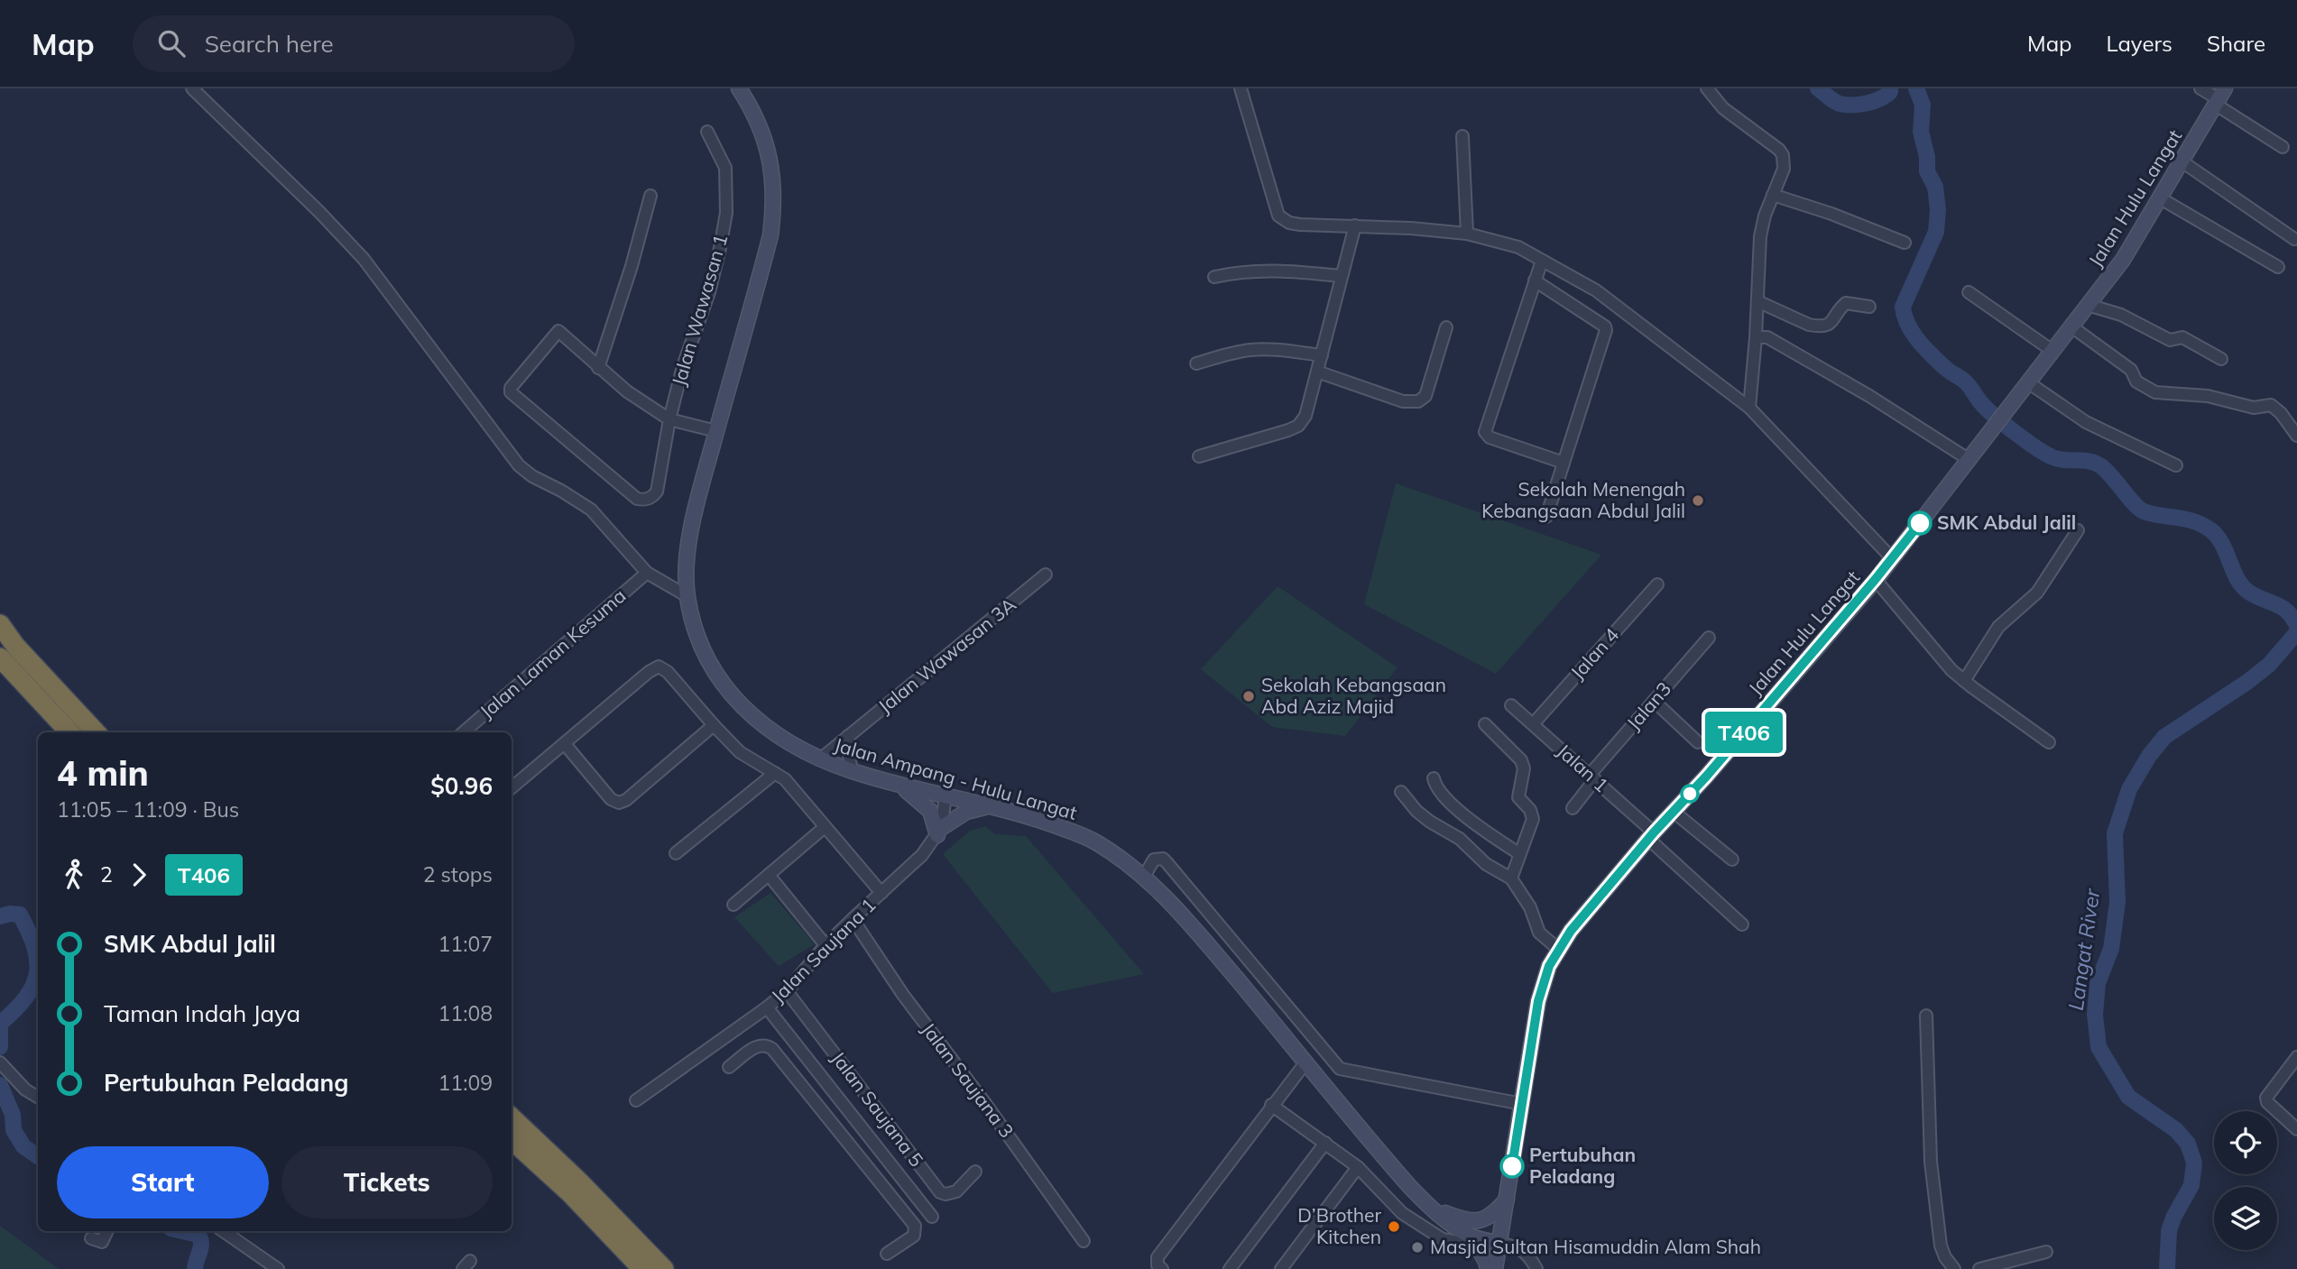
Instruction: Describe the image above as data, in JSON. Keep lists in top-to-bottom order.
{
  "streets": {
    "street": [
      "Jalan Hulu Langat",
      "Jalan Wawasan 1",
      "Jalan Laman Kesuma",
      "Jalan 4",
      "Jalan Wawasan 3A",
      "Jalan3",
      "Jalan 1",
      "Jalan Ampang - Hulu Langat",
      "Jalan Saujana 1",
      "Jalan Saujana 3",
      "Jalan Saujana 5"
    ]
  },
  "crossings": [
    ["Jalan Hulu Langat", "Jalan 1"],
    ["Jalan Hulu Langat", "Jalan Ampang - Hulu Langat"],
    ["Jalan 4", "Jalan 1"],
    ["Jalan Wawasan 3A", "Jalan Ampang - Hulu Langat"],
    ["Jalan3", "Jalan 1"],
    ["Jalan Saujana 1", "Jalan Saujana 3"],
    ["Jalan Saujana 1", "Jalan Saujana 5"]
  ],
  "water": ["Langat River"],
  "places": [
    "Sekolah Menengah Kebangsaan Abdul Jalil",
    "SMK Abdul Jalil",
    "Sekolah Kebangsaan Abd Aziz Majid",
    "Pertubuhan Peladang",
    "D’Brother Kitchen",
    "Masjid Sultan Hisamuddin Alam Shah"
  ],
  "lines": ["bus line T406"],
  "page": {
    "header": "Map",
    "search": "Search here",
    "nav": ["Map", "Layers", "Share"],
    "on_map": "T406",
    "heading": ["4 min", "11:05 – 11:09 · Bus", "$0.96"],
    "legs": ["2", "T406", "2 stops"],
    "list": [
      {
        "name": "SMK Abdul Jalil",
        "value": "11:07"
      },
      {
        "name": "Taman Indah Jaya",
        "value": "11:08"
      },
      {
        "name": "Pertubuhan Peladang",
        "value": "11:09"
      }
    ],
    "buttons": ["Start", "Tickets"]
  }
}
